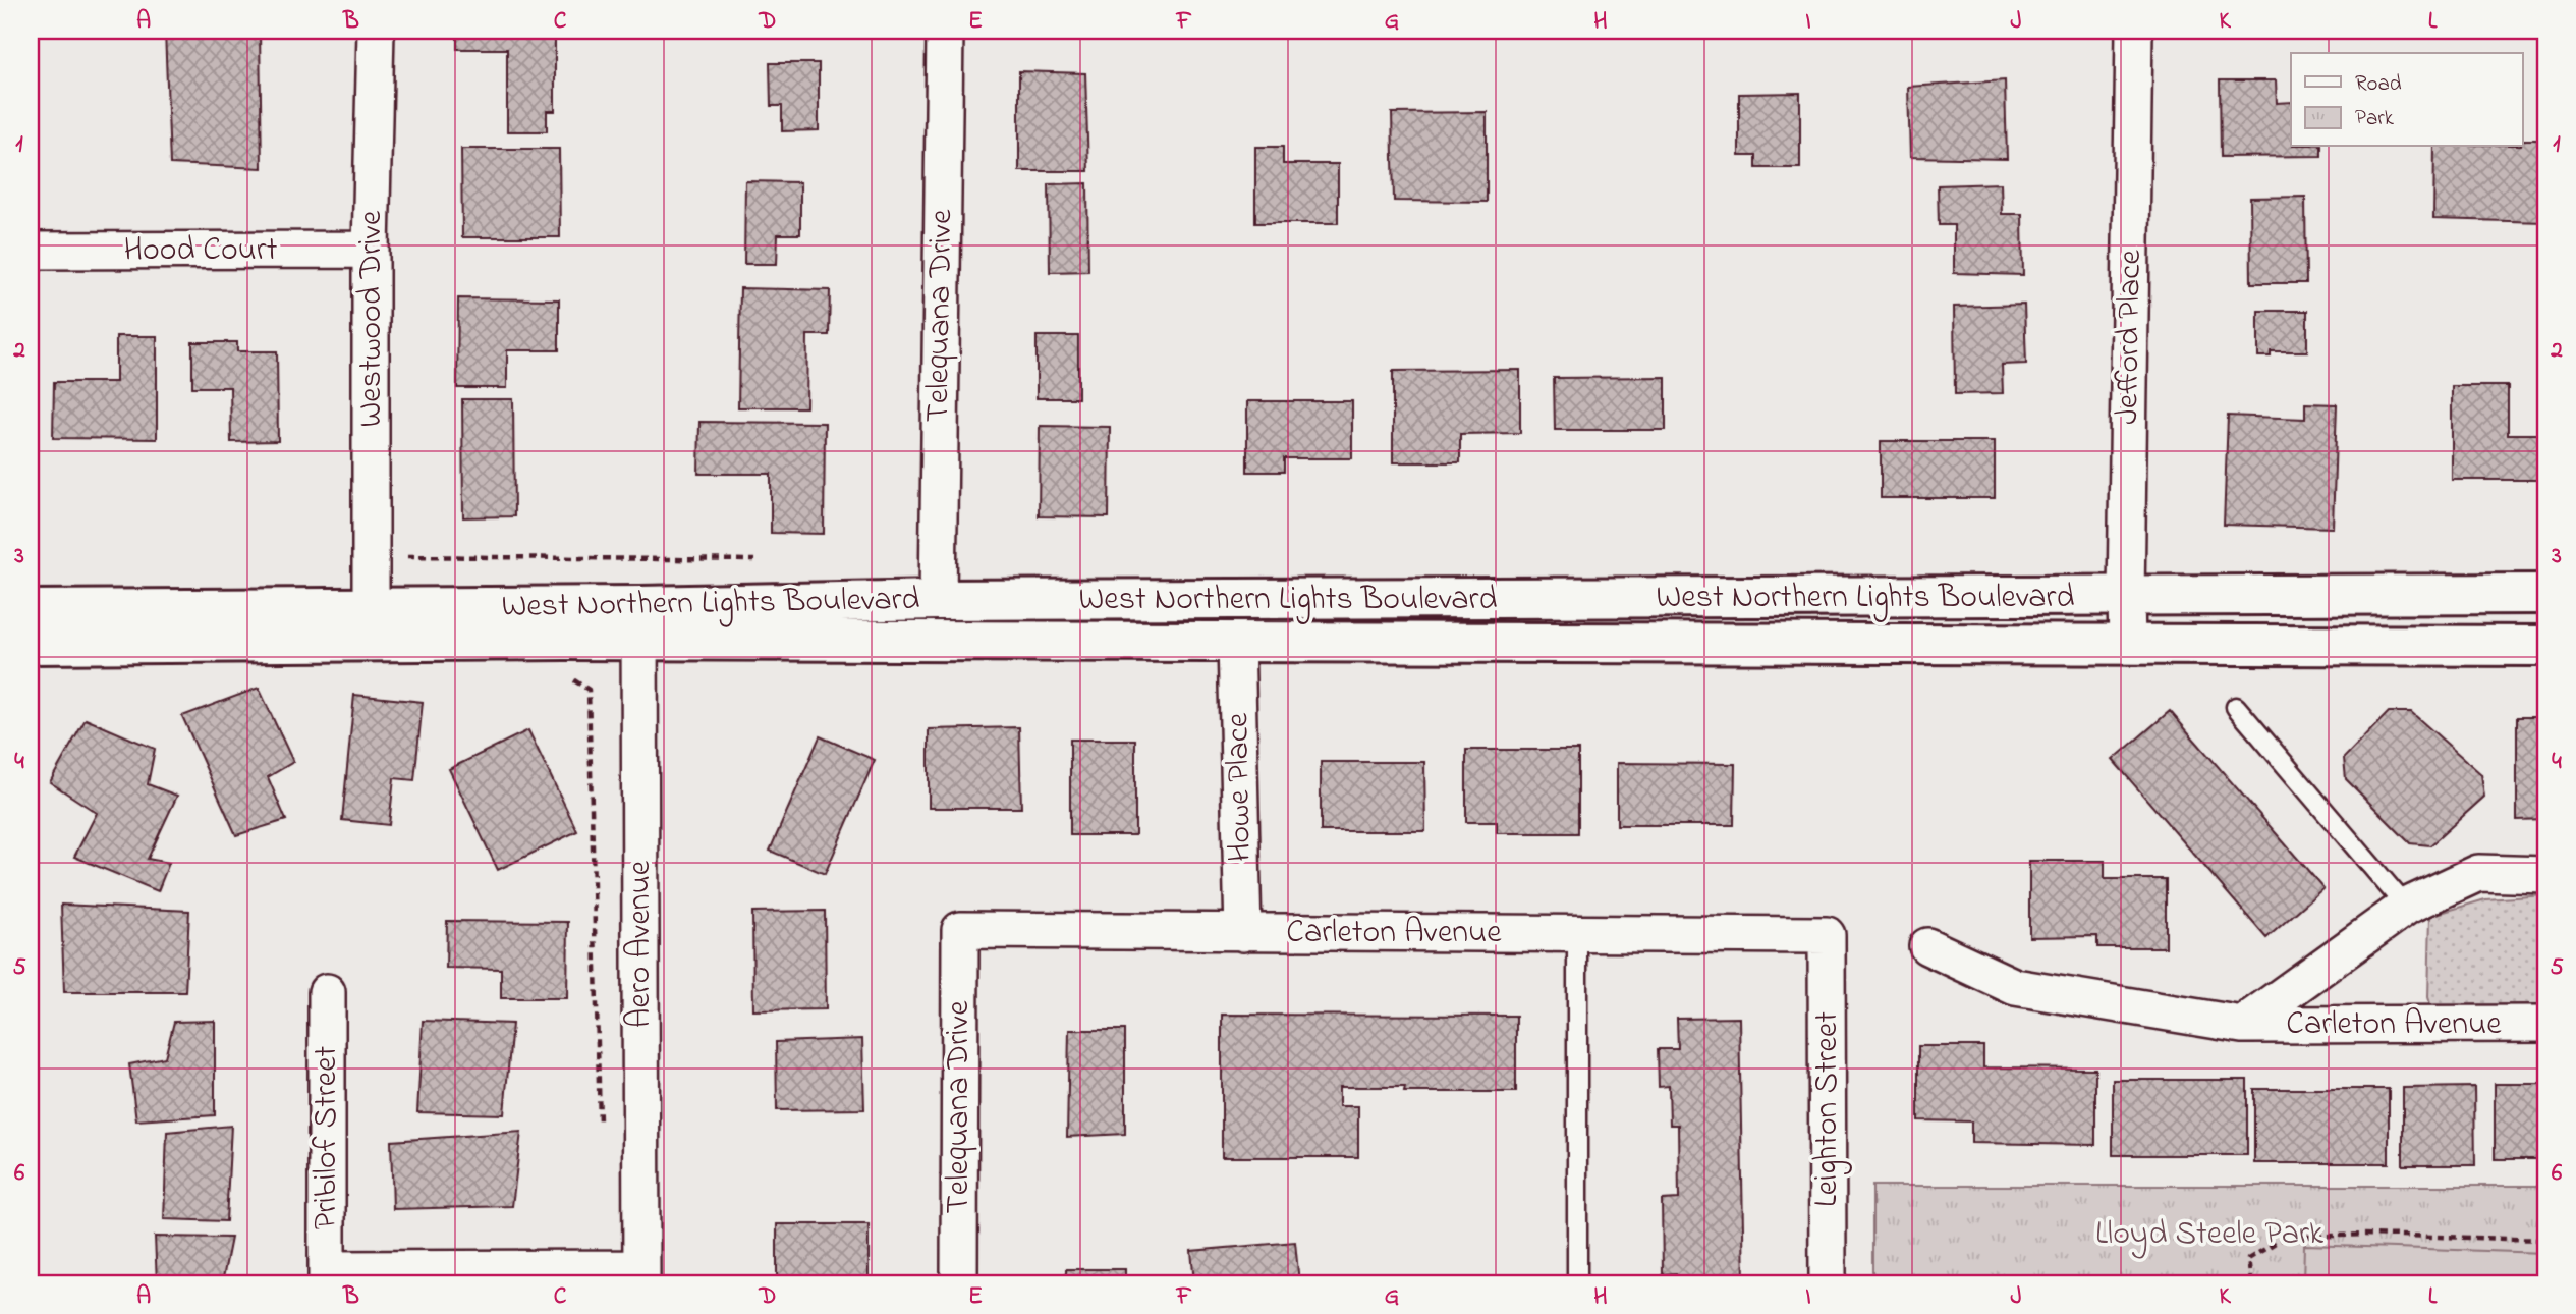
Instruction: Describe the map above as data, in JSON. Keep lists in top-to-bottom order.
{
  "streets": {
    "street": [
      "Hood Court",
      "Telequana Drive",
      "Westwood Drive",
      "Jefford Place",
      "West Northern Lights Boulevard",
      "Howe Place",
      "Carleton Avenue",
      "Aero Avenue",
      "Leighton Street",
      "Pribilof Street"
    ]
  },
  "crossings": [
    ["Hood Court", "Westwood Drive"],
    ["Telequana Drive", "West Northern Lights Boulevard"],
    ["Telequana Drive", "Carleton Avenue"],
    ["Westwood Drive", "West Northern Lights Boulevard"],
    ["Jefford Place", "West Northern Lights Boulevard"],
    ["West Northern Lights Boulevard", "Howe Place"],
    ["West Northern Lights Boulevard", "Aero Avenue"],
    ["Howe Place", "Carleton Avenue"],
    ["Carleton Avenue", "Leighton Street"]
  ],
  "parks": ["Lloyd Steele Park"],
  "legend": ["Road", "Park"],
  "grid": {
    "columns": [
      "A",
      "B",
      "C",
      "D",
      "E",
      "F",
      "G",
      "H",
      "I",
      "J",
      "K",
      "L"
    ],
    "rows": [
      "1",
      "2",
      "3",
      "4",
      "5",
      "6"
    ]
  }
}
